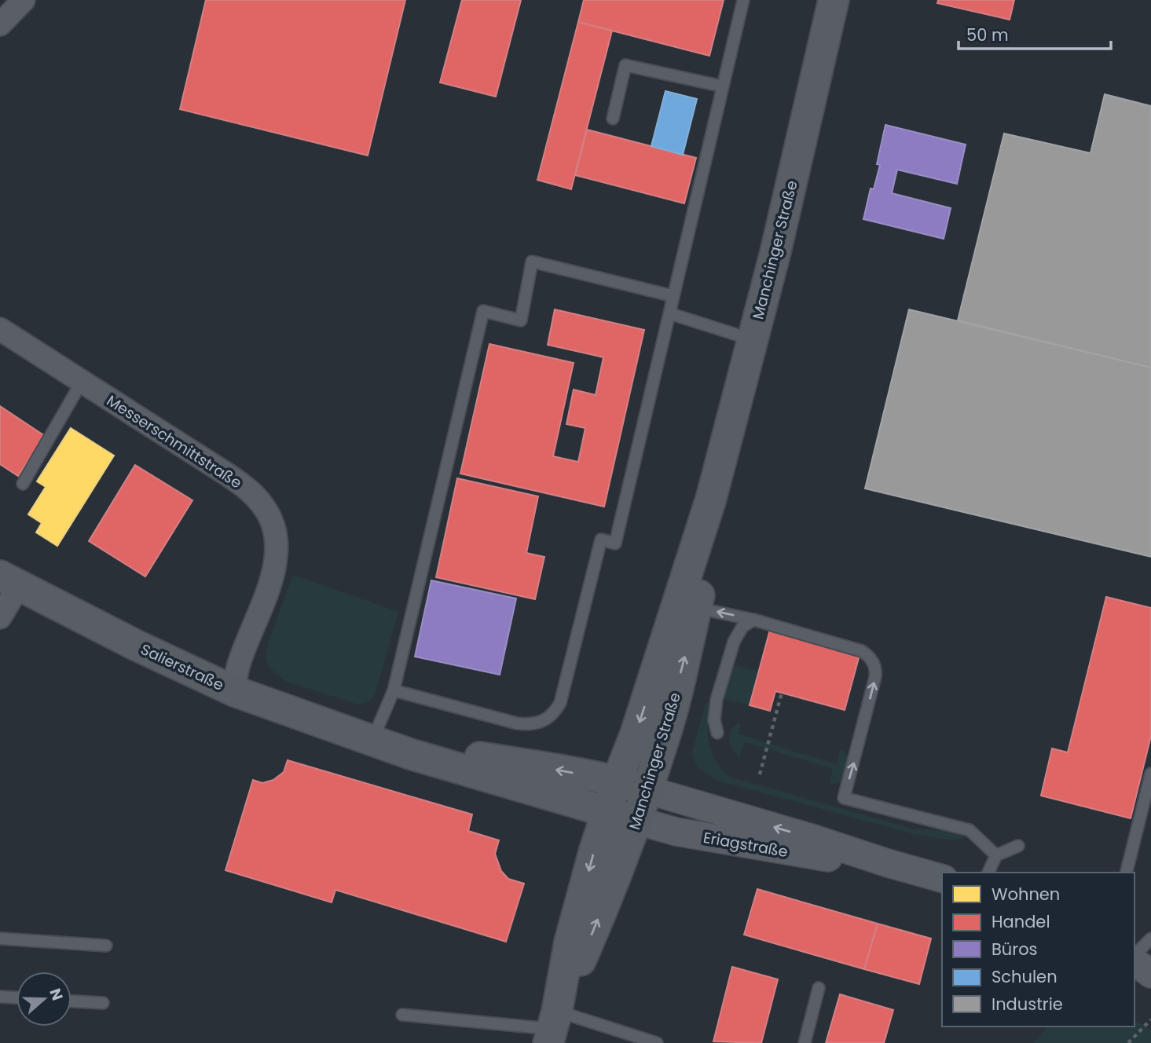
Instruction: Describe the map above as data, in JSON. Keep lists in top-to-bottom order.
{
  "streets": {
    "main road": ["Manchinger Straße", "Salierstraße", "Eriagstraße"],
    "street": ["Messerschmittstraße"]
  },
  "crossings": [
    ["Manchinger Straße", "Salierstraße"],
    ["Manchinger Straße", "Eriagstraße"],
    ["Messerschmittstraße", "Salierstraße"],
    ["Salierstraße", "Eriagstraße"]
  ],
  "legend": [
    "Wohnen",
    "Handel",
    "Büros",
    "Schulen",
    "Industrie"
  ],
  "scale_bar": "50 m",
  "north": "right"
}
